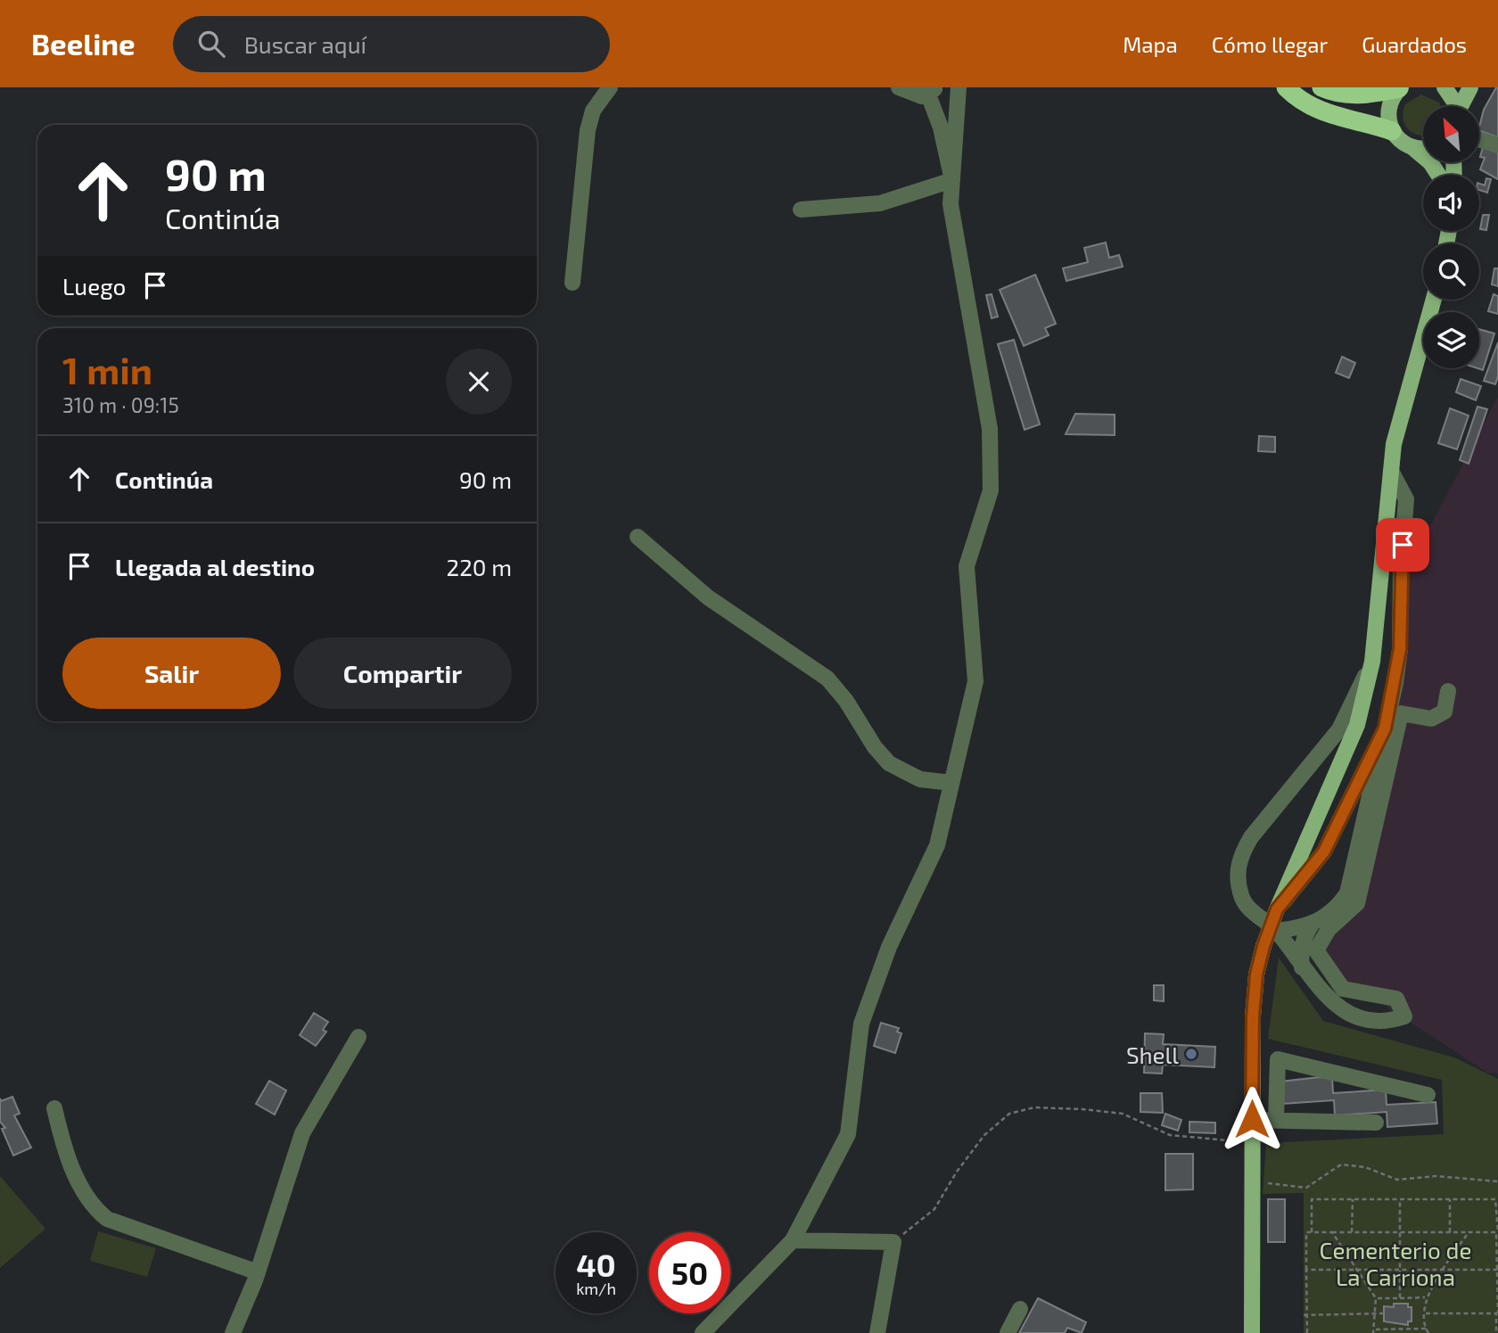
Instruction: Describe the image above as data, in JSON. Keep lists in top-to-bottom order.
{
  "parks": ["Cementerio de La Carriona"],
  "places": ["Shell"],
  "north": "top left",
  "page": {
    "header": "Beeline",
    "search": "Buscar aquí",
    "nav": ["Mapa", "Cómo llegar", "Guardados"],
    "turn": ["90 m", "Continúa"],
    "then": "Luego",
    "heading": ["1 min", "310 m · 09:15"],
    "list": [
      {
        "name": "Continúa",
        "value": "90 m"
      },
      {
        "name": "Llegada al destino",
        "value": "220 m"
      }
    ],
    "buttons": ["Salir", "Compartir"],
    "speed": "40 km/h",
    "limit": "50"
  }
}
